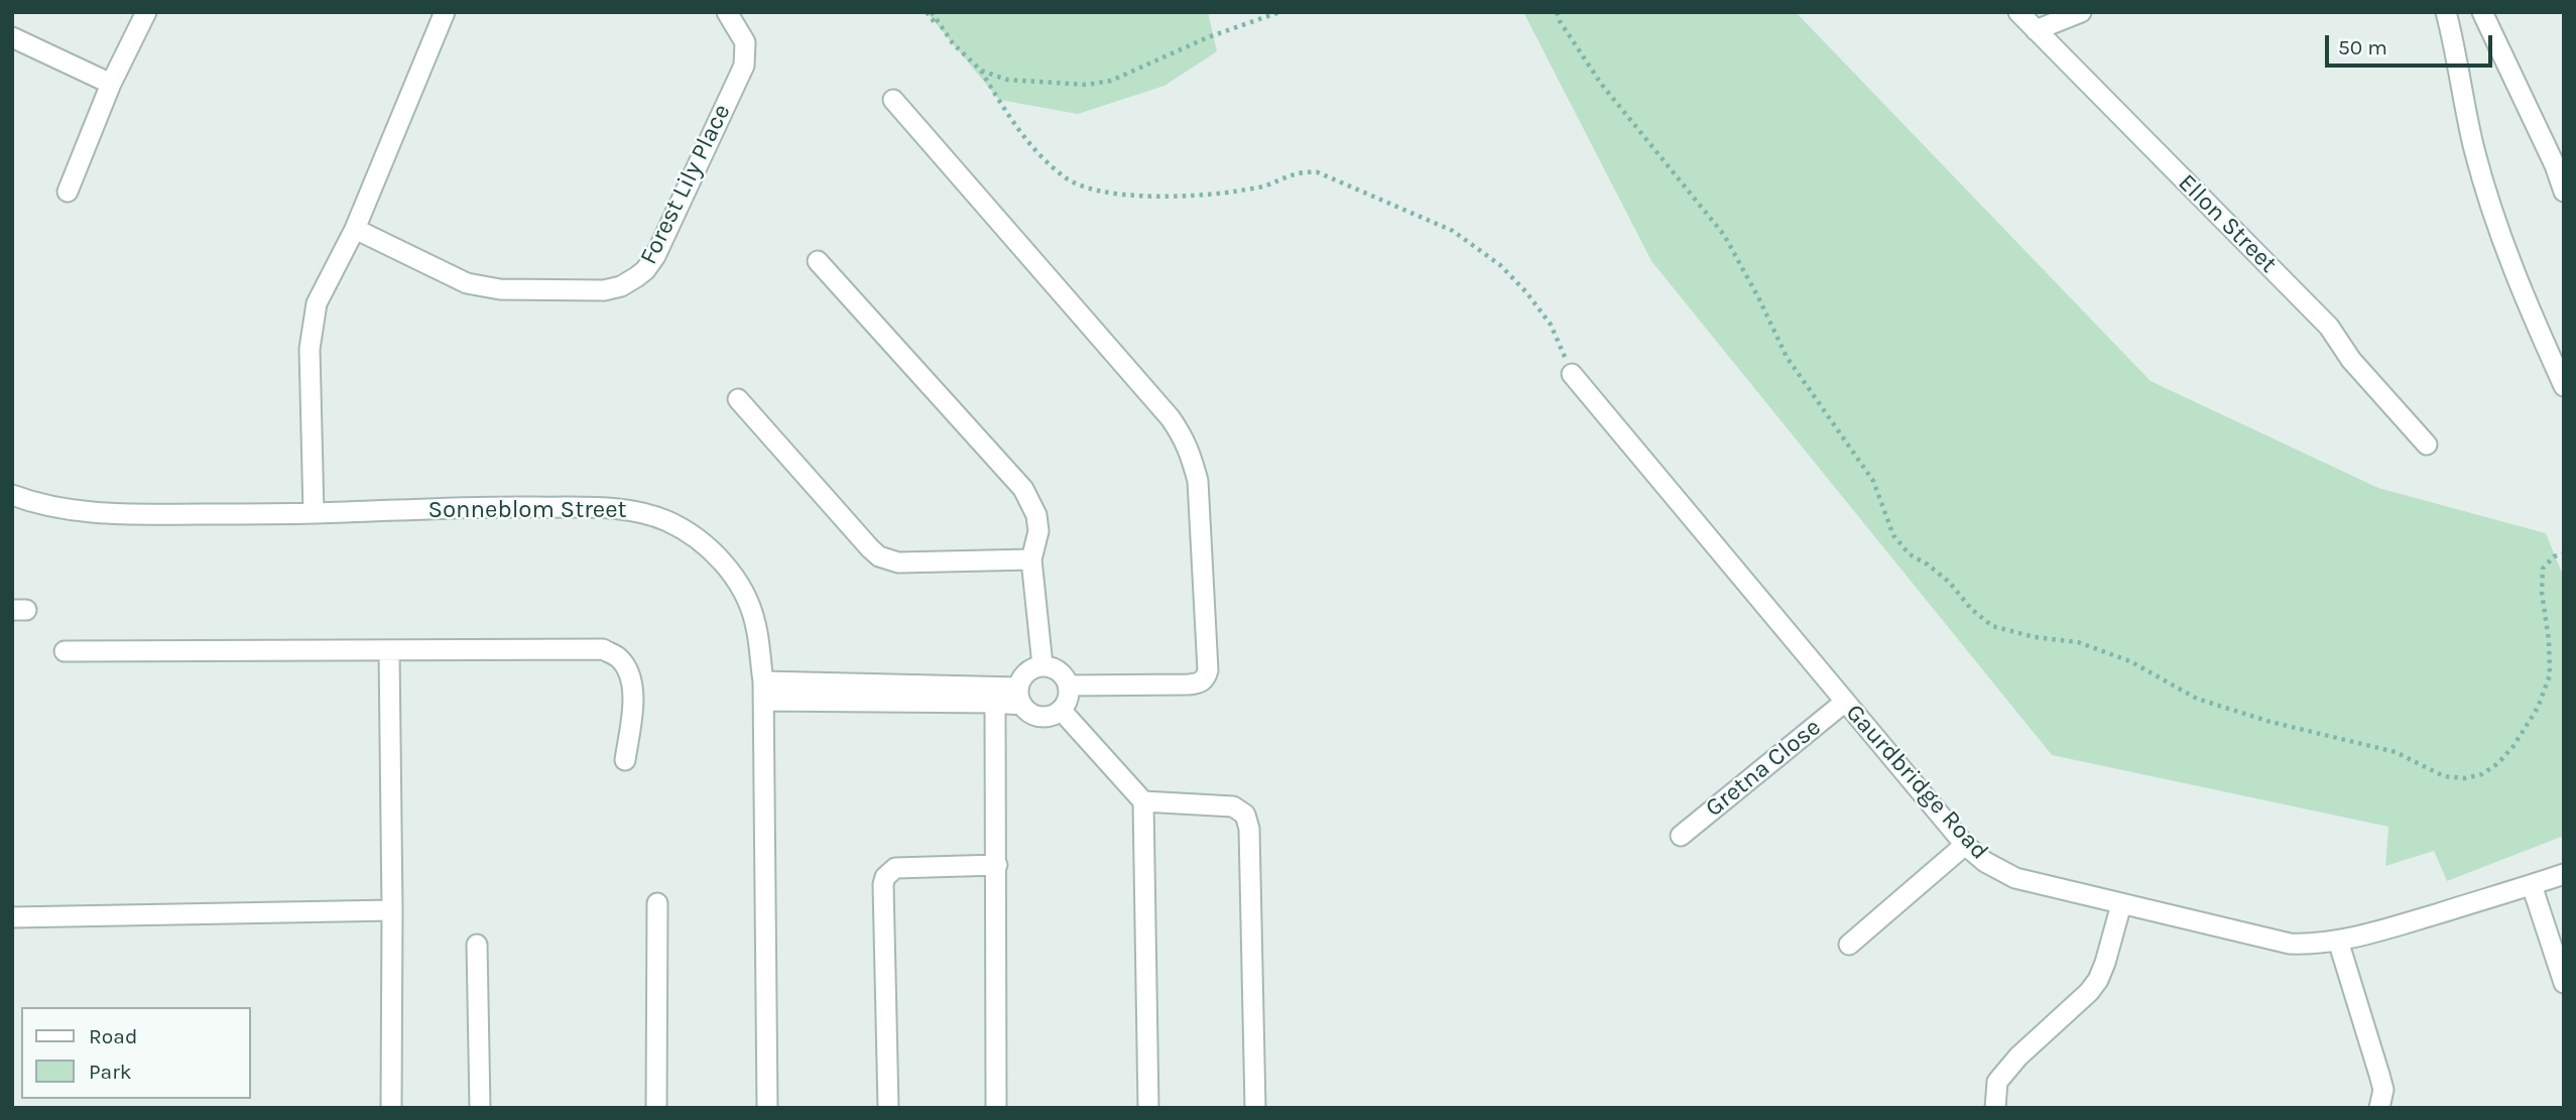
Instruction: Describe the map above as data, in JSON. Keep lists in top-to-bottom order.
{
  "streets": {
    "street": [
      "Forest Lily Place",
      "Ellon Street",
      "Sonneblom Street",
      "Gretna Close",
      "Gaurdbridge Road"
    ]
  },
  "crossings": [
    ["Gretna Close", "Gaurdbridge Road"]
  ],
  "legend": ["Road", "Park"],
  "scale_bar": "50 m"
}
